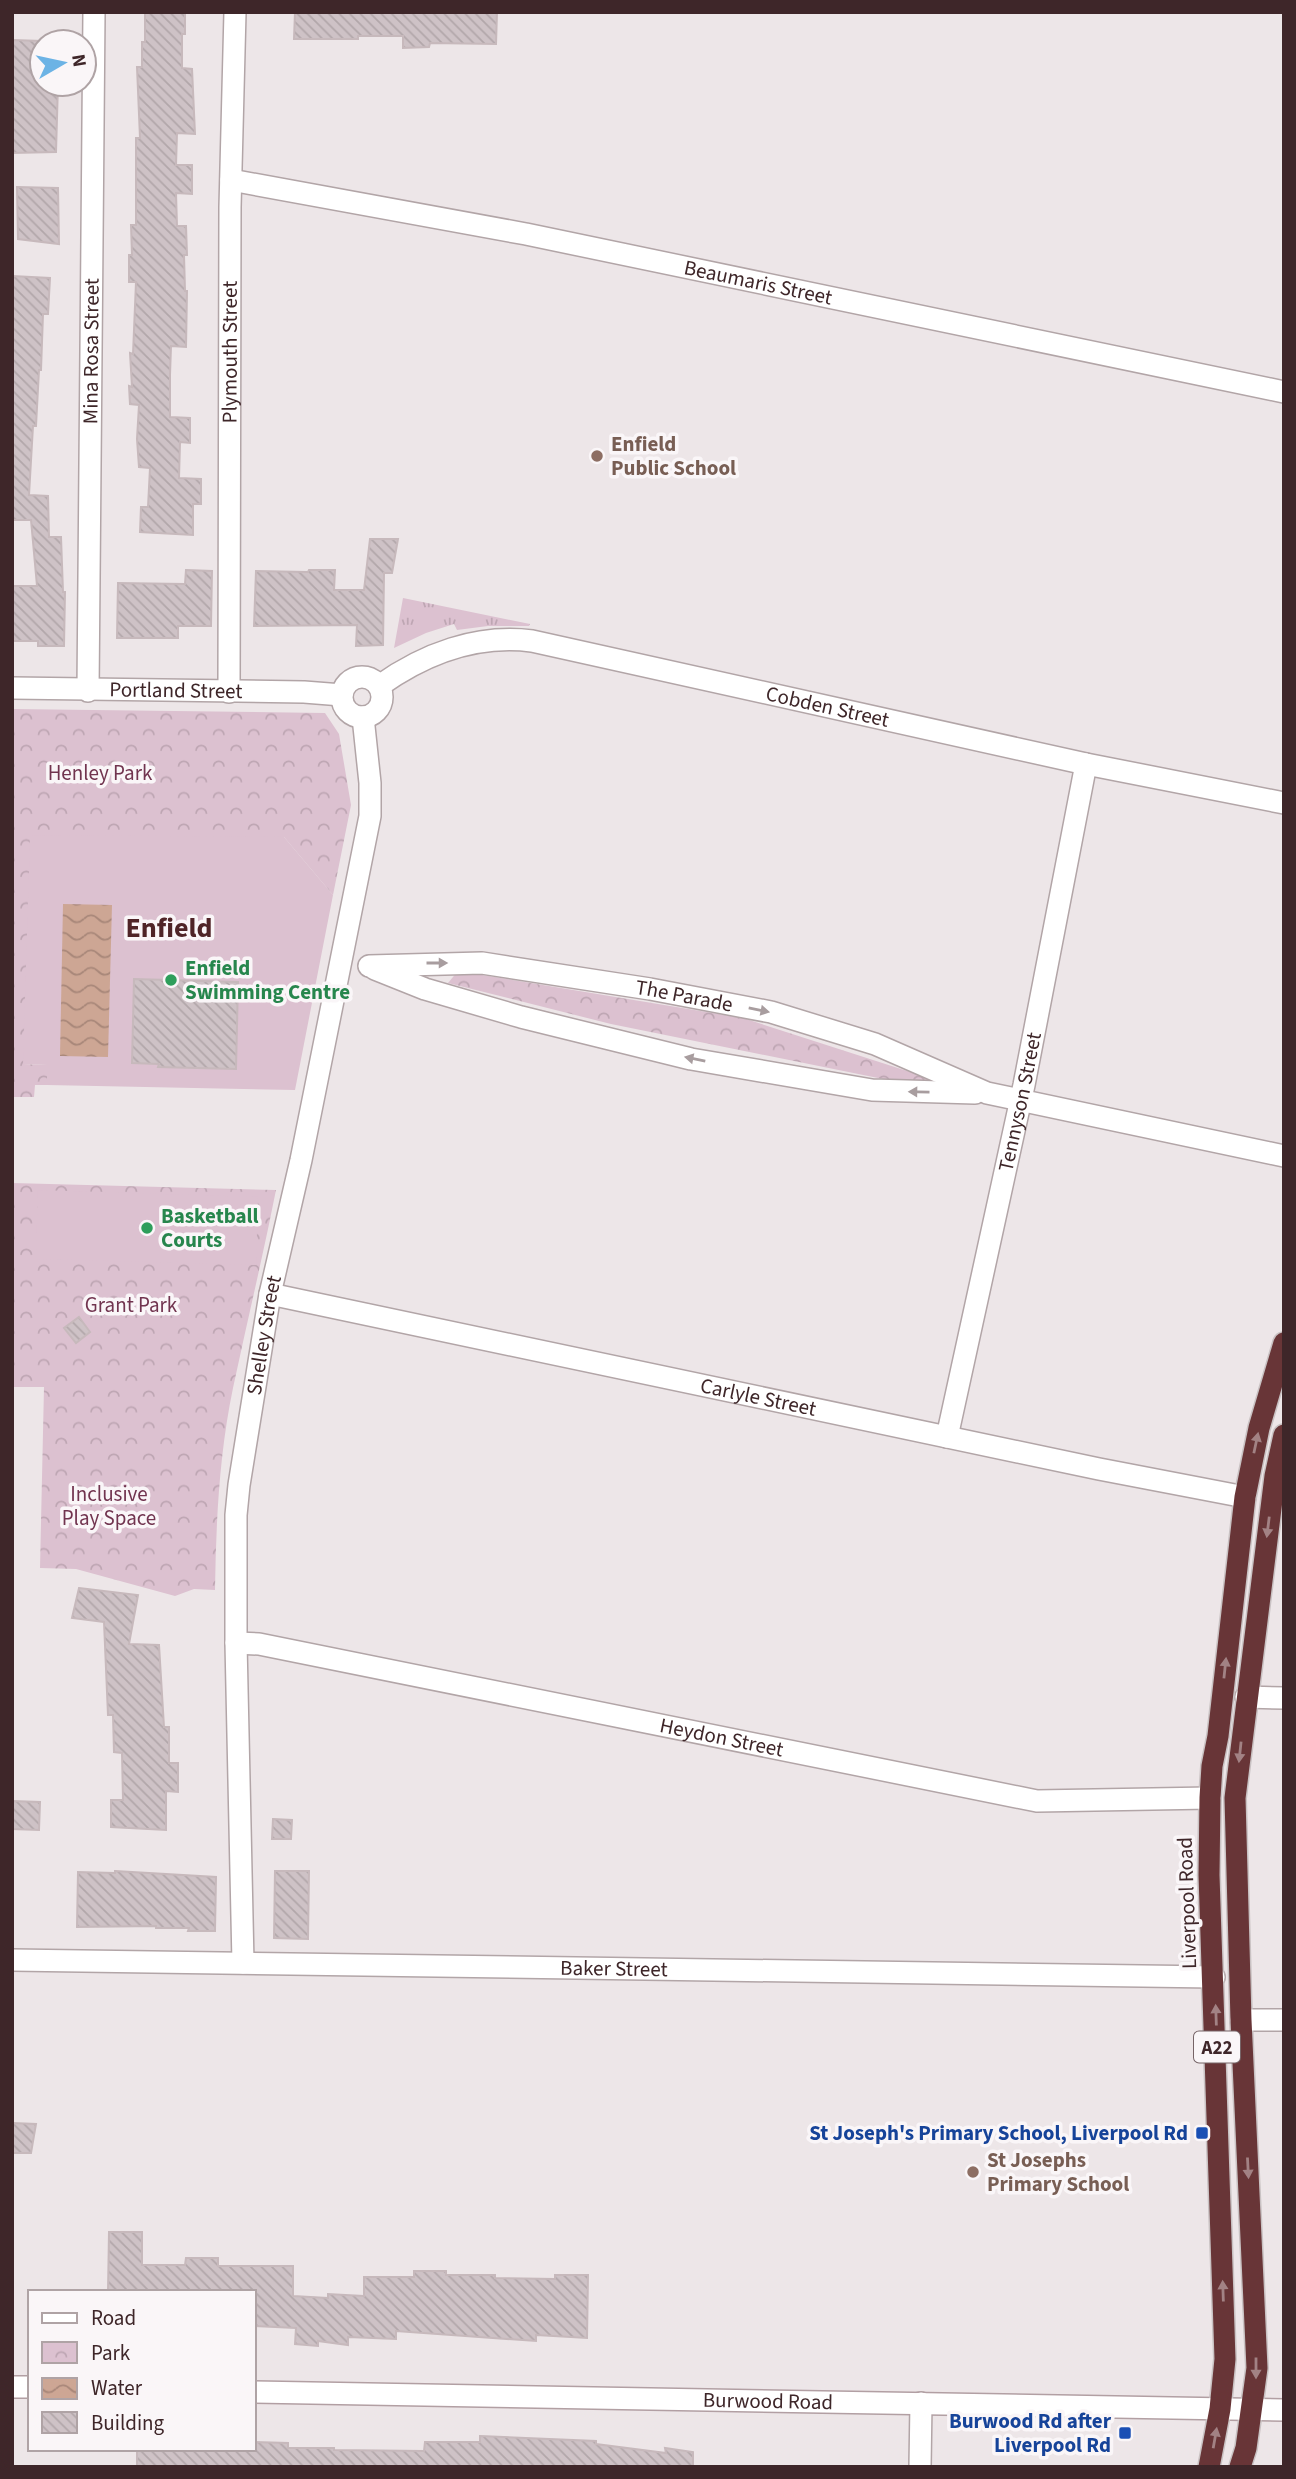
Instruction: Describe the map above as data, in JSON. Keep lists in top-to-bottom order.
{
  "streets": {
    "highway": ["Liverpool Road", "A22"],
    "street": [
      "Beaumaris Street",
      "Mina Rosa Street",
      "Plymouth Street",
      "Portland Street",
      "Cobden Street",
      "The Parade",
      "Tennyson Street",
      "Shelley Street",
      "Carlyle Street",
      "Heydon Street",
      "Baker Street",
      "Burwood Road"
    ]
  },
  "crossings": [
    ["Beaumaris Street", "Plymouth Street"],
    ["Mina Rosa Street", "Portland Street"],
    ["Plymouth Street", "Portland Street"],
    ["Portland Street", "Cobden Street"],
    ["Portland Street", "Shelley Street"],
    ["Cobden Street", "Tennyson Street"],
    ["Cobden Street", "Shelley Street"],
    ["The Parade", "Tennyson Street"],
    ["The Parade", "Shelley Street"],
    ["Tennyson Street", "Carlyle Street"],
    ["Shelley Street", "Carlyle Street"],
    ["Shelley Street", "Heydon Street"],
    ["Shelley Street", "Baker Street"],
    ["Carlyle Street", "Liverpool Road"],
    ["Heydon Street", "Liverpool Road"],
    ["Liverpool Road", "Baker Street"],
    ["Liverpool Road", "Burwood Road"],
    ["A22", "Burwood Road"]
  ],
  "districts": ["Enfield"],
  "parks": ["Henley Park", "Grant Park", "Inclusive Play Space"],
  "places": {
    "other": [
      "Enfield Public School",
      "Enfield Swimming Centre",
      "Basketball Courts",
      "St Josephs Primary School"
    ],
    "transit": ["St Joseph's Primary School, Liverpool Rd", "Burwood Rd after Liverpool Rd"]
  },
  "legend": [
    "Road",
    "Park",
    "Water",
    "Building"
  ],
  "north": "right"
}
